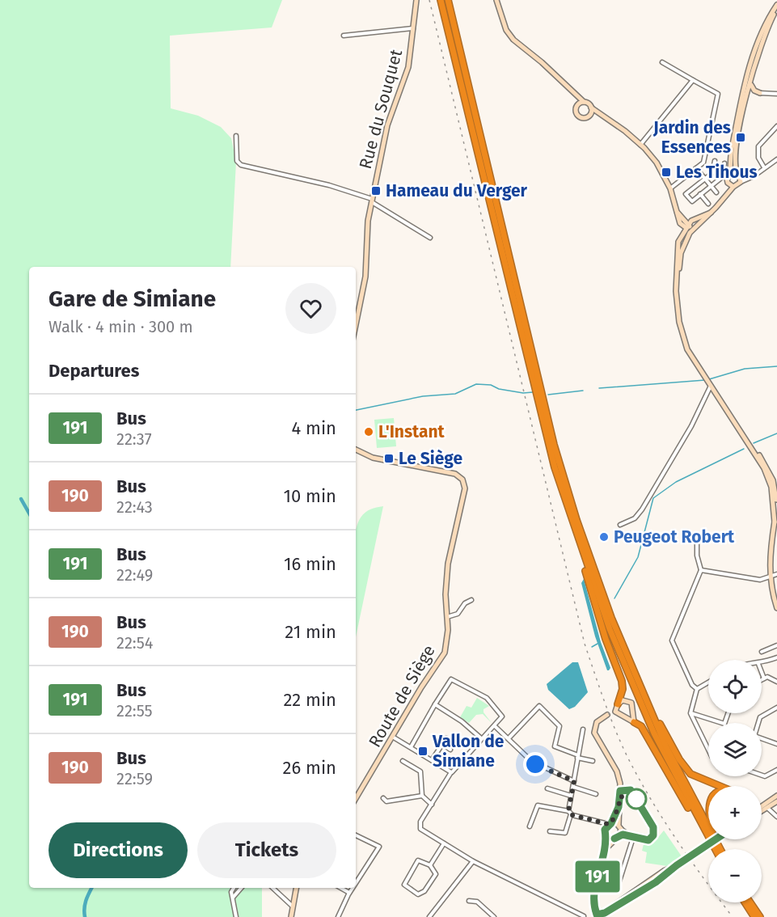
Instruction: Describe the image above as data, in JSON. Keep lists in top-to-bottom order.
{
  "streets": {
    "main road": ["Rue du Souquet", "Route de Siège"]
  },
  "places": {
    "transit": [
      "Jardin des Essences",
      "Les Tihous",
      "Hameau du Verger",
      "Le Siège",
      "Vallon de Simiane"
    ],
    "other": ["L'Instant", "Peugeot Robert"]
  },
  "lines": ["bus line 191"],
  "page": {
    "on_map": "191",
    "heading": [
      ["Gare de Simiane", "Walk · 4 min · 300 m"],
      "Departures"
    ],
    "list": [
      {
        "mark": "191",
        "name": "Bus",
        "note": "22:37",
        "value": "4 min"
      },
      {
        "mark": "190",
        "name": "Bus",
        "note": "22:43",
        "value": "10 min"
      },
      {
        "mark": "191",
        "name": "Bus",
        "note": "22:49",
        "value": "16 min"
      },
      {
        "mark": "190",
        "name": "Bus",
        "note": "22:54",
        "value": "21 min"
      },
      {
        "mark": "191",
        "name": "Bus",
        "note": "22:55",
        "value": "22 min"
      },
      {
        "mark": "190",
        "name": "Bus",
        "note": "22:59",
        "value": "26 min"
      }
    ],
    "map_buttons": ["+", "−"],
    "buttons": ["Directions", "Tickets"]
  }
}
